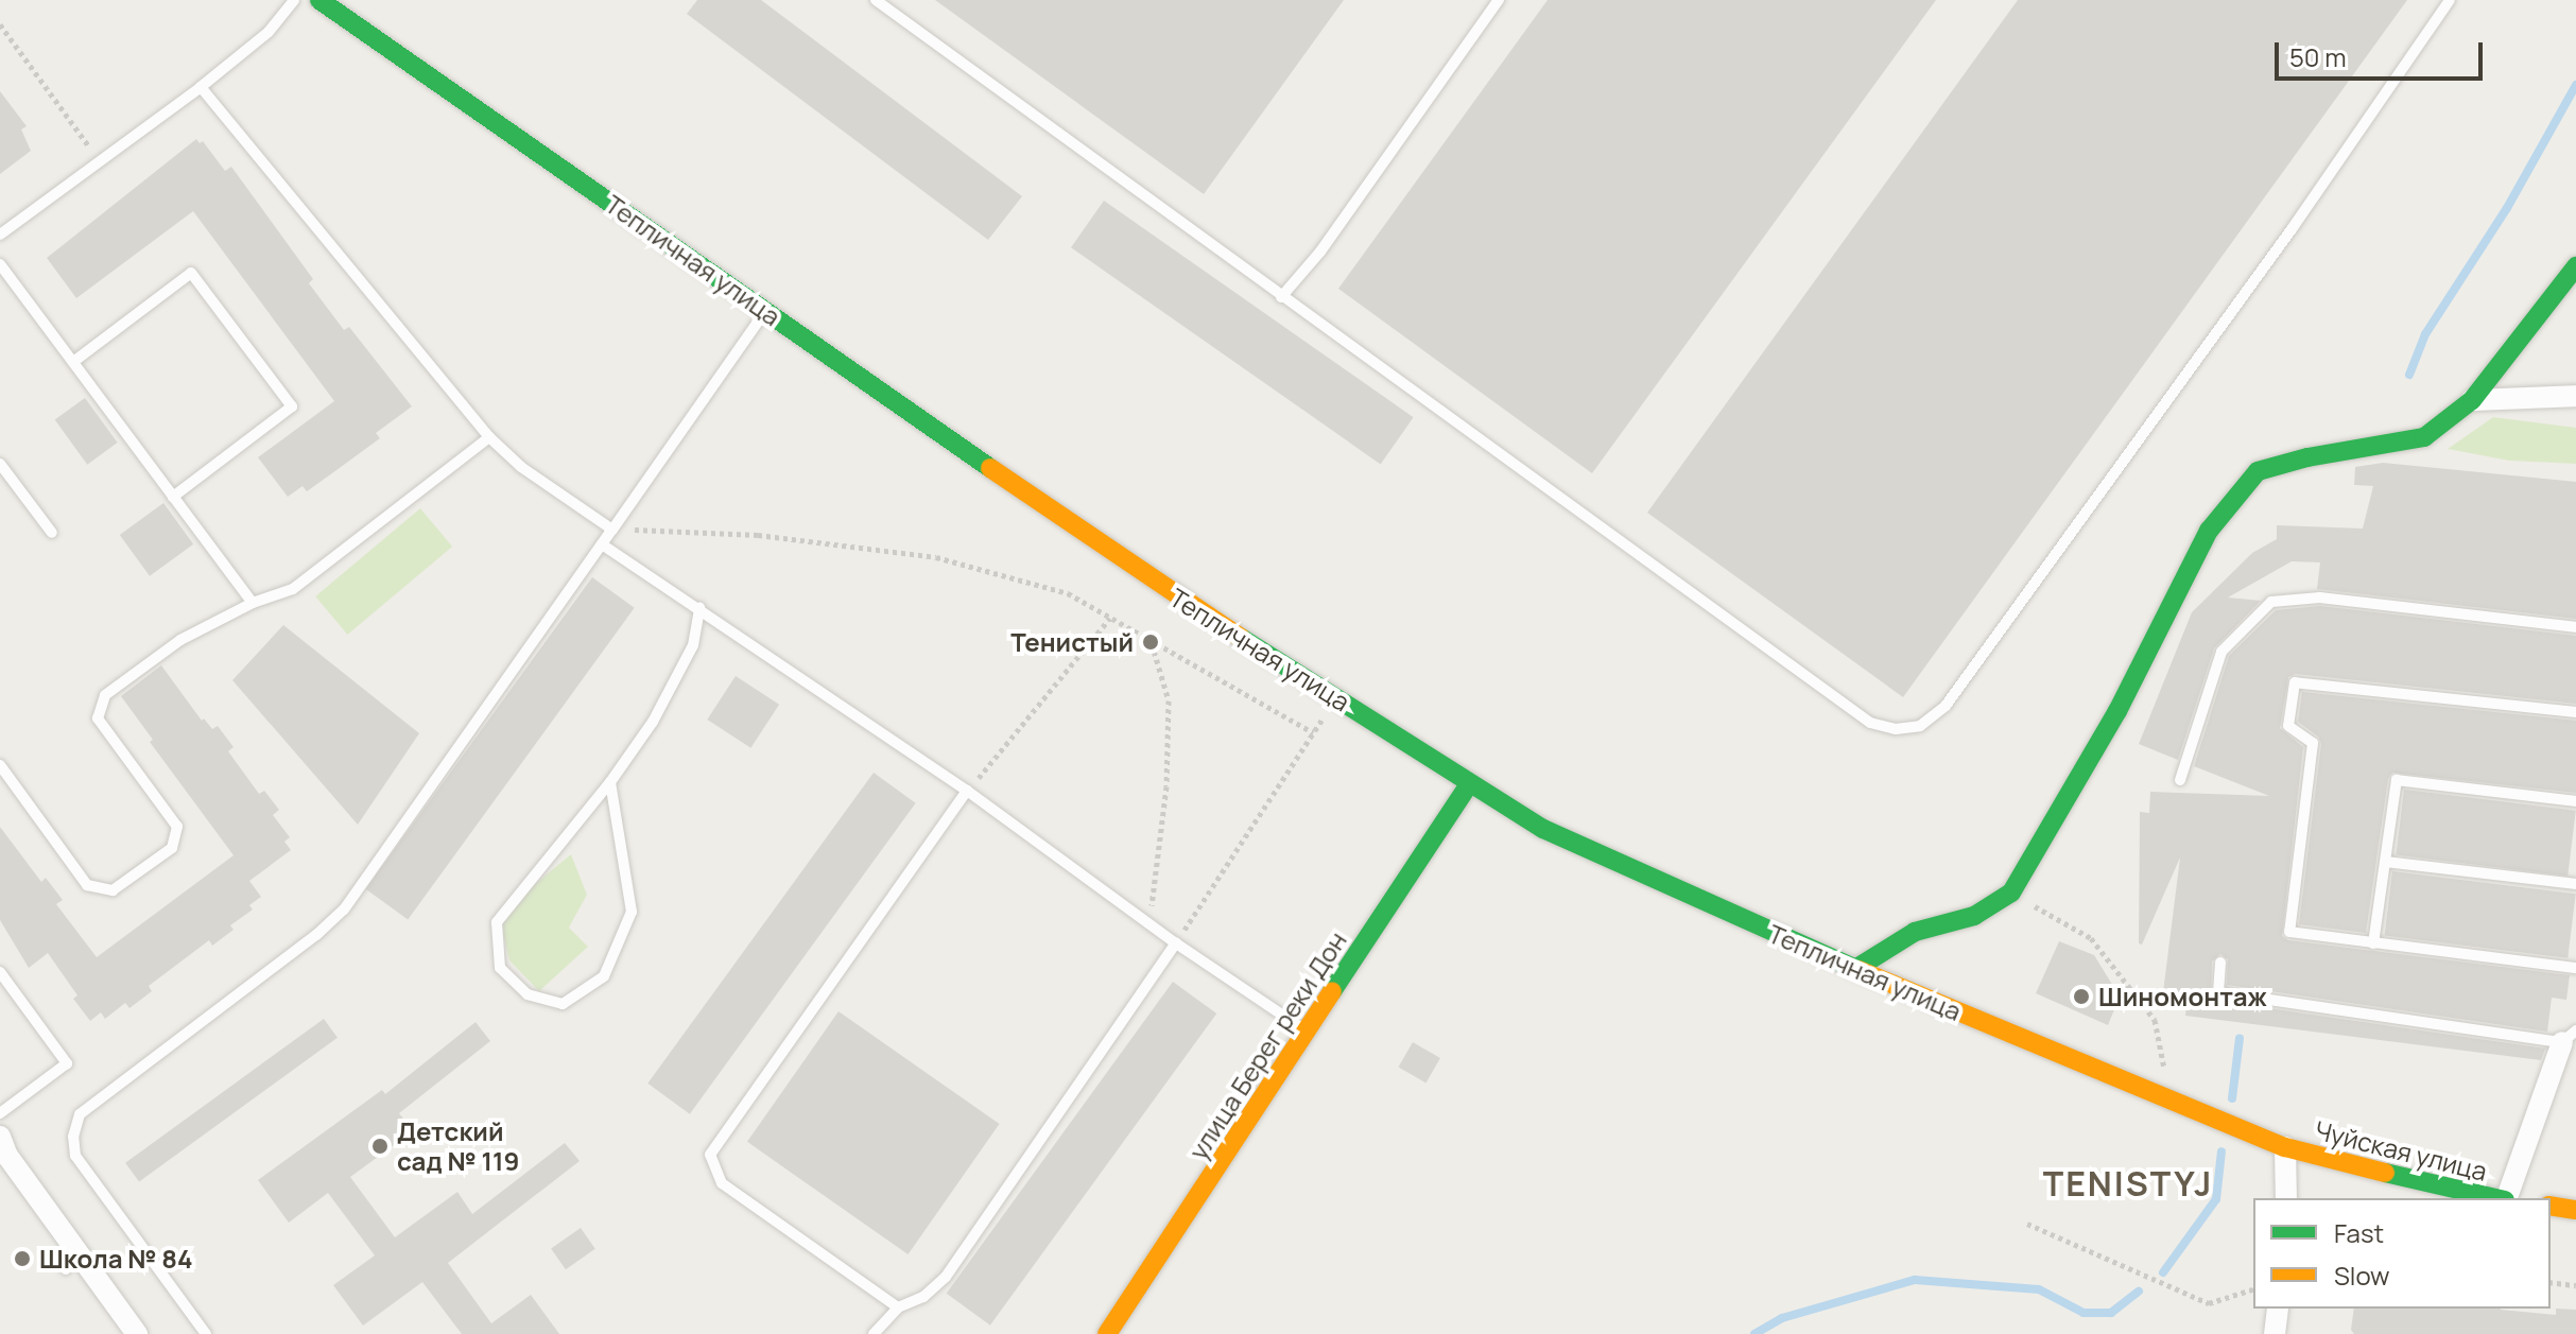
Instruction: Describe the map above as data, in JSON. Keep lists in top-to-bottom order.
{
  "streets": {
    "street": ["Тепличная улица", "улица Берег реки Дон", "Чуйская улица"]
  },
  "crossings": [
    ["Тепличная улица", "улица Берег реки Дон"],
    ["Тепличная улица", "Чуйская улица"]
  ],
  "districts": ["TENISTYJ"],
  "places": [
    "Тенистый",
    "Шиномонтаж",
    "Детский сад № 119",
    "Школа № 84"
  ],
  "legend": ["Fast", "Slow"],
  "scale_bar": "50 m"
}
